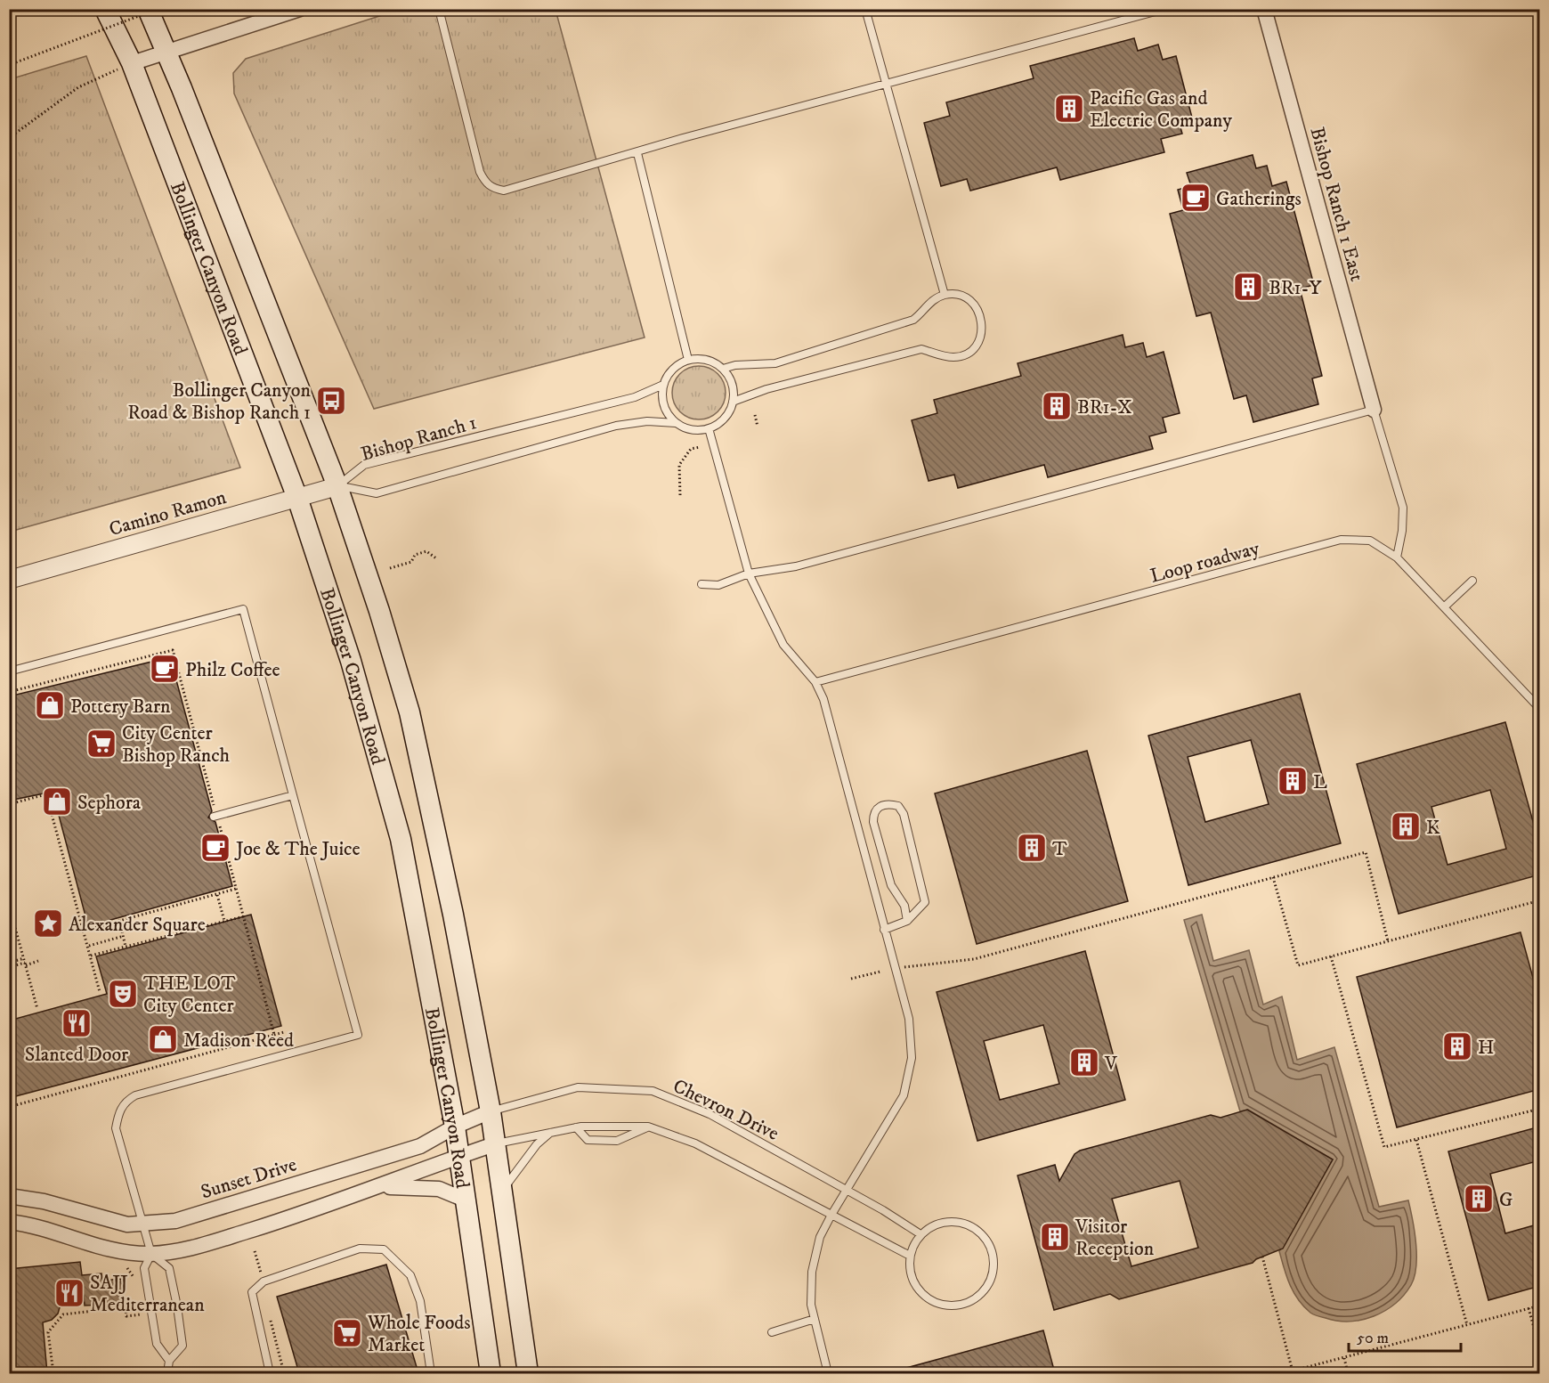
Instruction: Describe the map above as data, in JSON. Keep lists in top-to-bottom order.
{
  "streets": {
    "main road": ["Bollinger Canyon Road"],
    "street": ["Bishop Ranch 1 East", "Camino Ramon", "Sunset Drive"],
    "lane": ["Bishop Ranch 1", "Loop roadway", "Chevron Drive"]
  },
  "crossings": [
    ["Bollinger Canyon Road", "Bishop Ranch 1"],
    ["Bollinger Canyon Road", "Camino Ramon"],
    ["Bollinger Canyon Road", "Chevron Drive"],
    ["Bollinger Canyon Road", "Sunset Drive"],
    ["Bishop Ranch 1", "Camino Ramon"],
    ["Chevron Drive", "Sunset Drive"]
  ],
  "places": {
    "building": [
      "Pacific Gas and Electric Company",
      "BR1-Y",
      "BR1-X",
      "L",
      "K",
      "T",
      "H",
      "V",
      "G",
      "Visitor Reception"
    ],
    "cafe": ["Gatherings", "Philz Coffee", "Joe & The Juice"],
    "bus stop": ["Bollinger Canyon Road & Bishop Ranch 1"],
    "shop": ["Pottery Barn", "Sephora", "Madison Reed"],
    "supermarket": ["City Center Bishop Ranch", "Whole Foods Market"],
    "place": ["Alexander Square"],
    "theatre": ["THE LOT City Center"],
    "restaurant": ["Slanted Door", "SAJJ Mediterranean"]
  },
  "scale_bar": "50 m"
}
